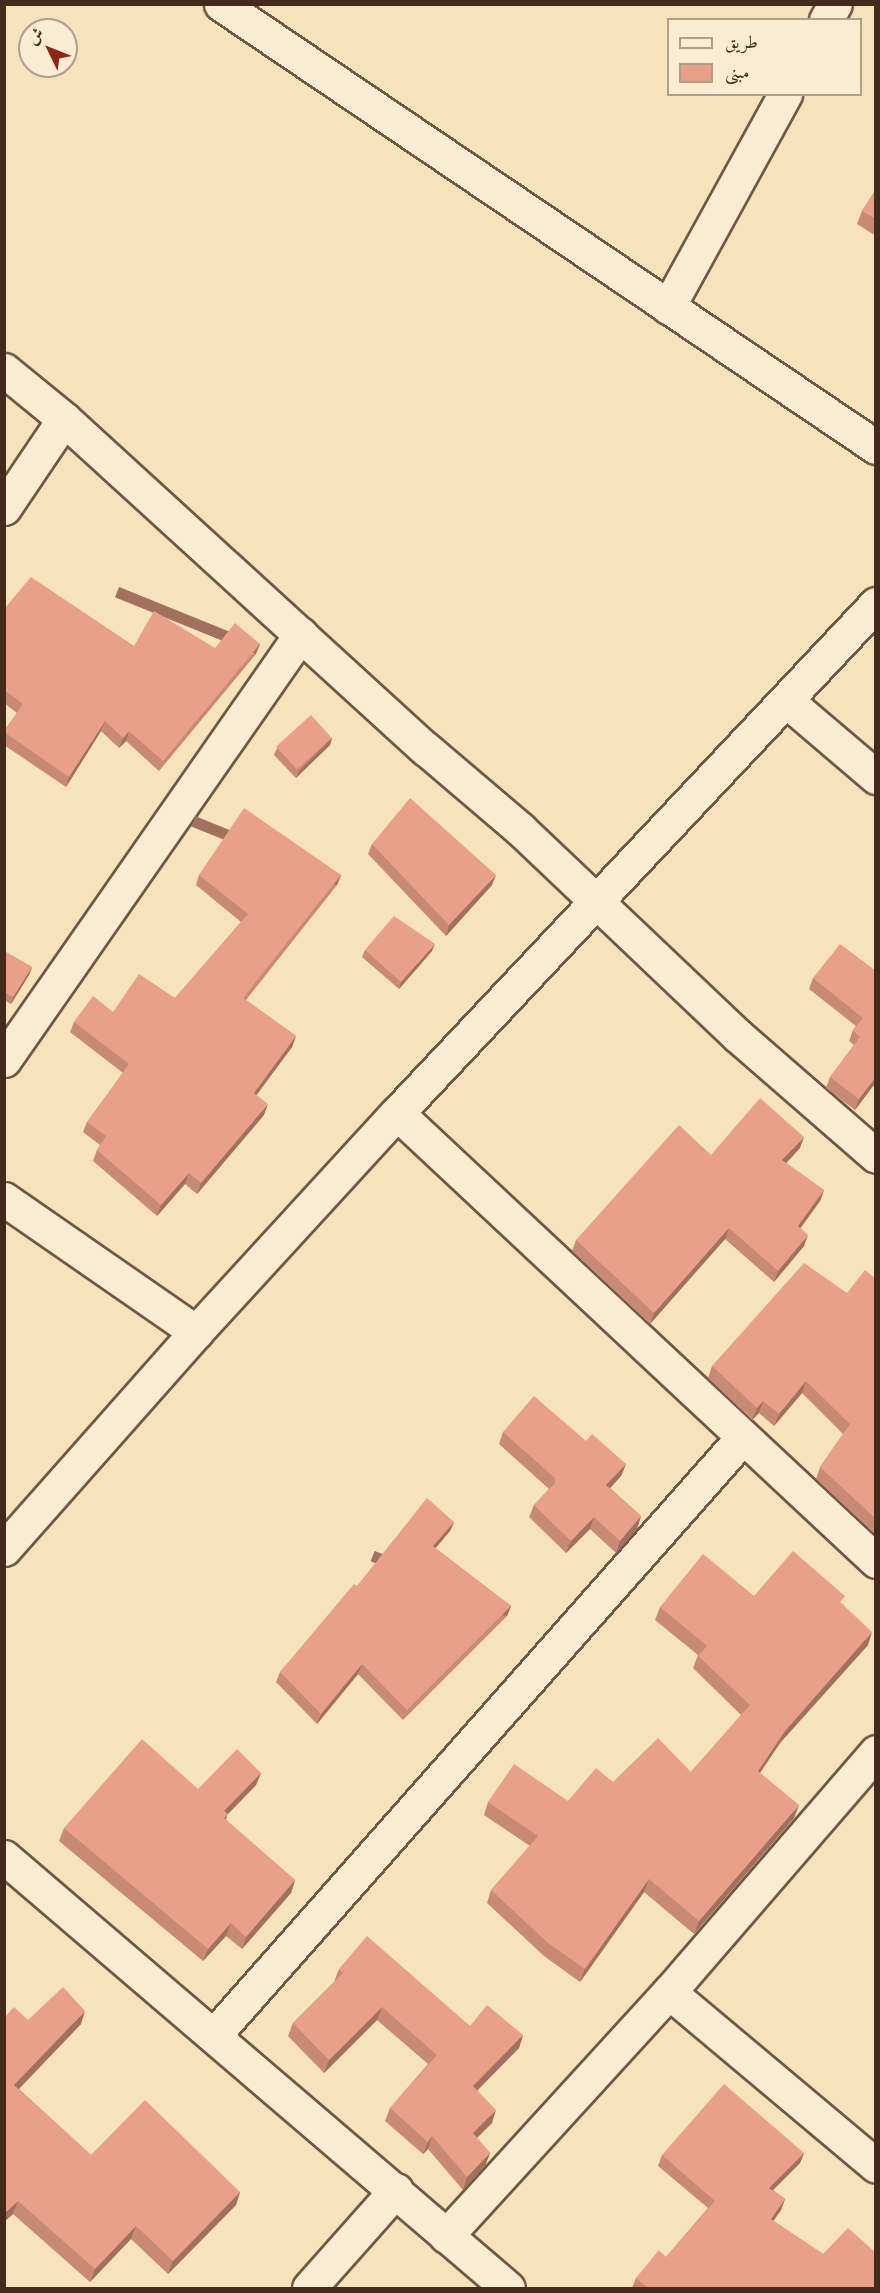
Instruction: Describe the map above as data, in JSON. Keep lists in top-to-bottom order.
{
  "legend": ["طريق", "مبنى"],
  "north": "top left"
}
